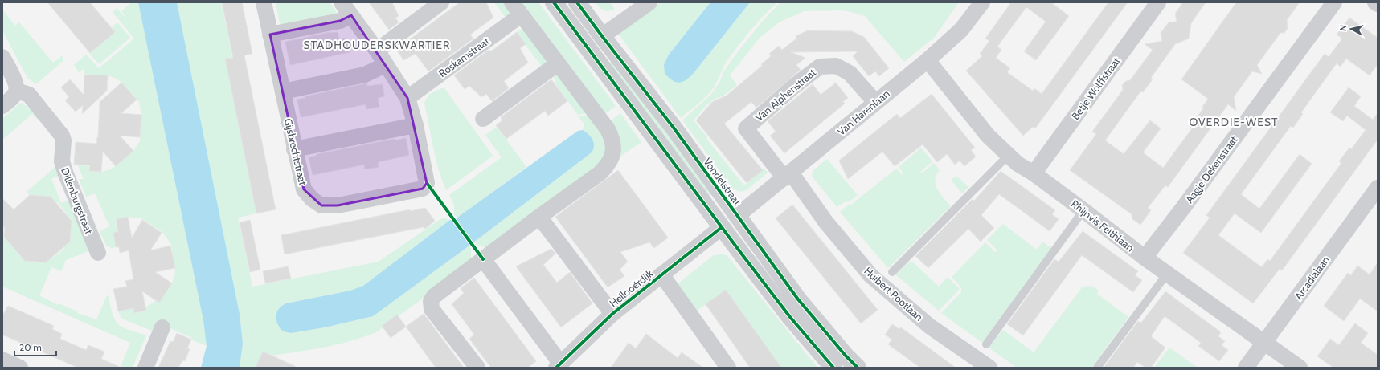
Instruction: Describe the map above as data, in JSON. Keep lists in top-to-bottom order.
{
  "streets": {
    "street": [
      "Roskamstraat",
      "Betje Wolffstraat",
      "Van Alphenstraat",
      "Van Harenlaan",
      "Gijsbrechtstraat",
      "Aagje Dekenstraat",
      "Vondelstraat",
      "Dillenburgstraat",
      "Rhijnvis Feithlaan",
      "Arcadialaan",
      "Heilooërdijk",
      "Huibert Pootlaan"
    ]
  },
  "crossings": [
    ["Betje Wolffstraat", "Rhijnvis Feithlaan"],
    ["Van Alphenstraat", "Van Harenlaan"],
    ["Van Alphenstraat", "Huibert Pootlaan"],
    ["Van Harenlaan", "Vondelstraat"],
    ["Van Harenlaan", "Rhijnvis Feithlaan"],
    ["Van Harenlaan", "Huibert Pootlaan"],
    ["Aagje Dekenstraat", "Rhijnvis Feithlaan"],
    ["Rhijnvis Feithlaan", "Arcadialaan"]
  ],
  "districts": ["STADHOUDERSKWARTIER", "OVERDIE-WEST"],
  "scale_bar": "20 m",
  "north": "left"
}
